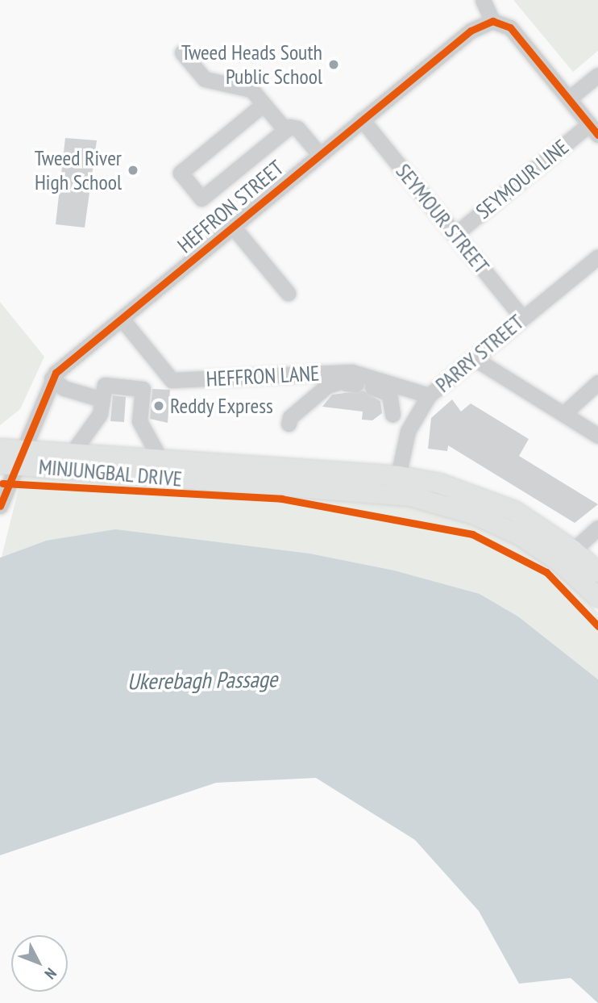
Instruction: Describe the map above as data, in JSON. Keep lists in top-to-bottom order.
{
  "streets": {
    "main road": ["MINJUNGBAL DRIVE"],
    "street": [
      "SEYMOUR LINE",
      "HEFFRON STREET",
      "SEYMOUR STREET",
      "PARRY STREET",
      "HEFFRON LANE"
    ]
  },
  "crossings": [
    ["SEYMOUR LINE", "SEYMOUR STREET"],
    ["HEFFRON STREET", "SEYMOUR STREET"],
    ["HEFFRON STREET", "HEFFRON LANE"],
    ["HEFFRON STREET", "MINJUNGBAL DRIVE"],
    ["SEYMOUR STREET", "PARRY STREET"],
    ["PARRY STREET", "HEFFRON LANE"],
    ["PARRY STREET", "MINJUNGBAL DRIVE"]
  ],
  "water": ["Ukerebagh Passage"],
  "places": ["Tweed Heads South Public School", "Tweed River High School", "Reddy Express"],
  "north": "bottom right"
}
